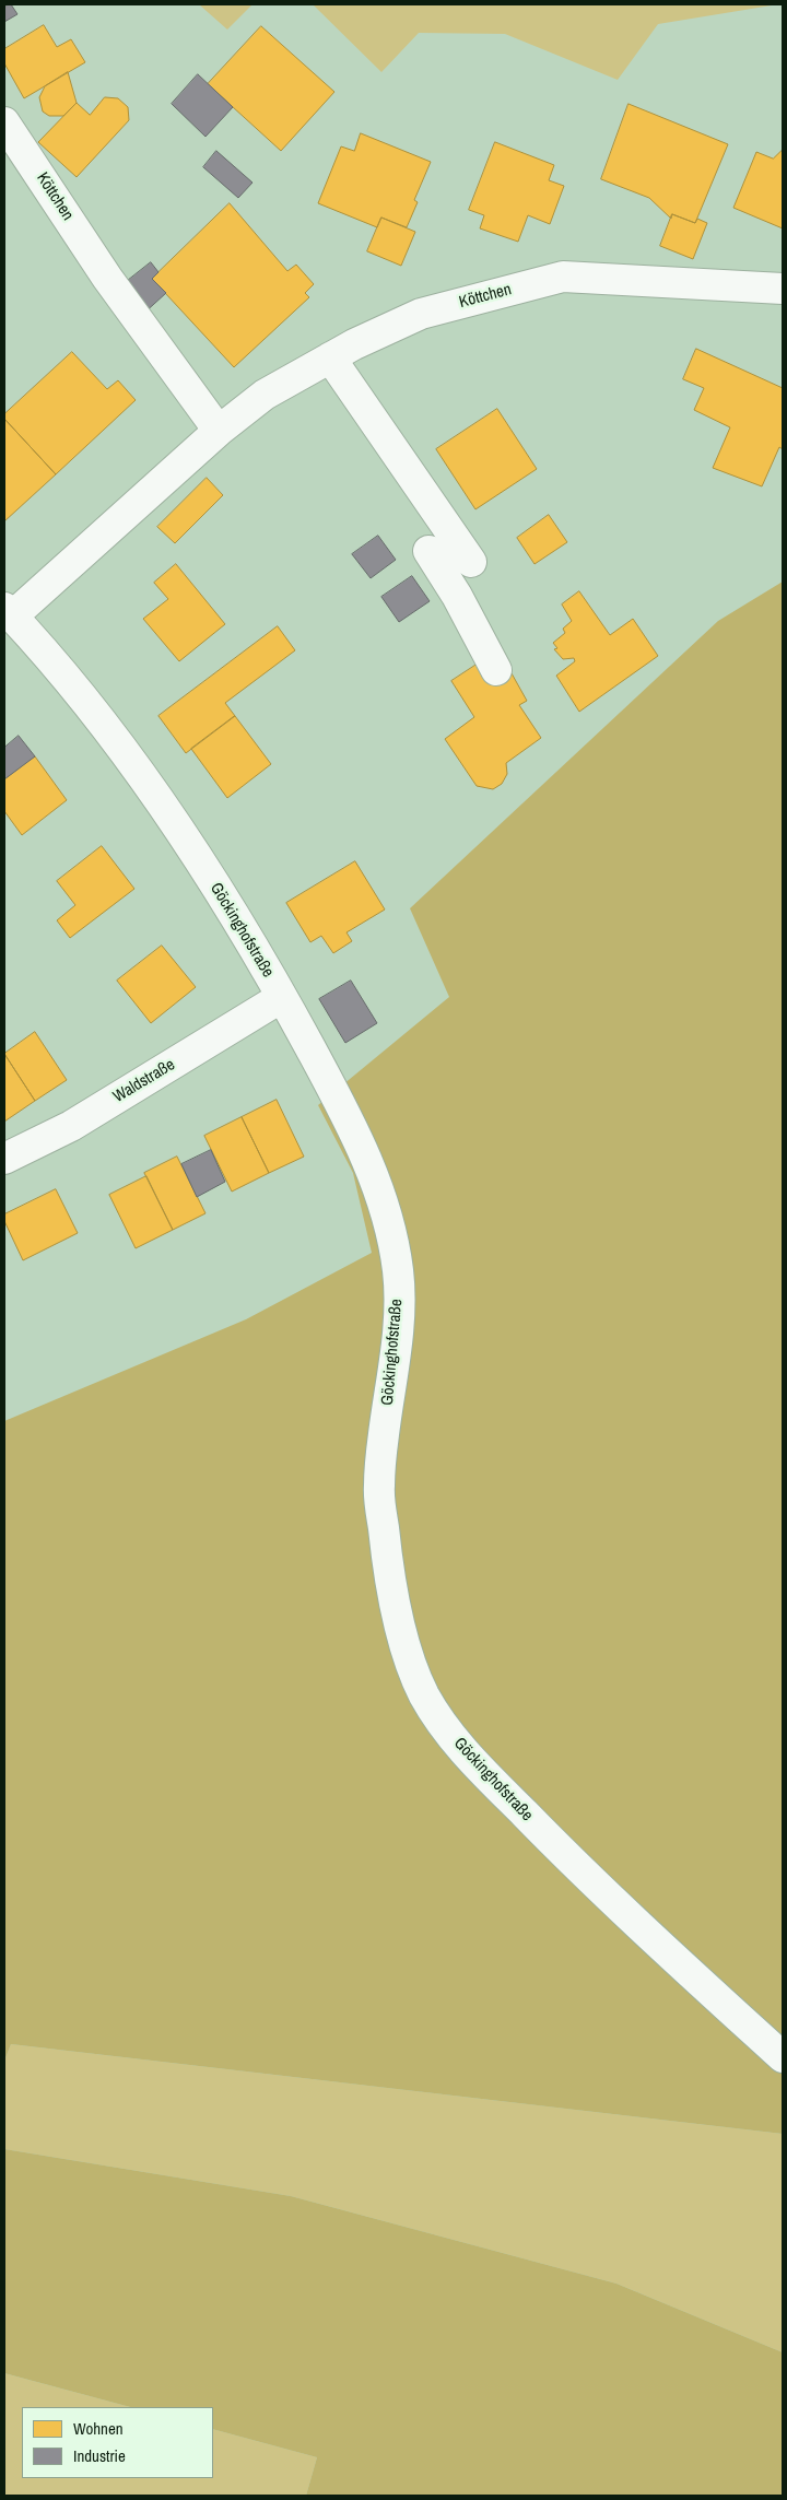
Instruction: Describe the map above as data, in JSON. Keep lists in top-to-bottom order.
{
  "streets": {
    "street": ["Köttchen", "Göckinghofstraße", "Waldstraße"]
  },
  "crossings": [
    ["Köttchen", "Göckinghofstraße"],
    ["Göckinghofstraße", "Waldstraße"]
  ],
  "legend": ["Wohnen", "Industrie"]
}
